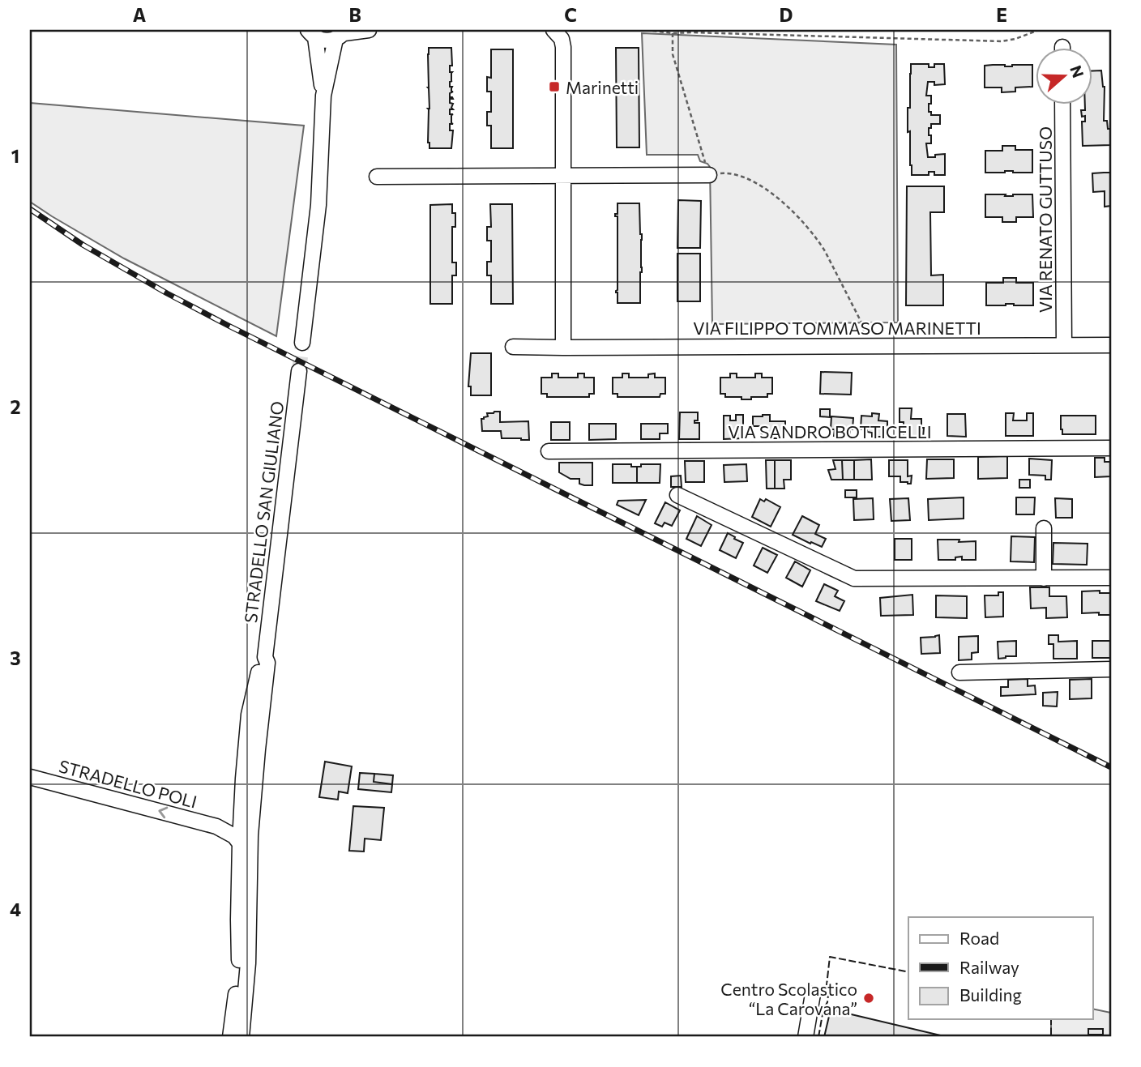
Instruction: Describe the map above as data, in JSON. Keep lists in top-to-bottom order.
{
  "streets": {
    "street": [
      "VIA RENATO GUTTUSO",
      "VIA FILIPPO TOMMASO MARINETTI",
      "VIA SANDRO BOTTICELLI",
      "STRADELLO SAN GIULIANO",
      "STRADELLO POLI"
    ]
  },
  "crossings": [
    ["VIA RENATO GUTTUSO", "VIA FILIPPO TOMMASO MARINETTI"],
    ["STRADELLO SAN GIULIANO", "STRADELLO POLI"]
  ],
  "one_way": ["STRADELLO POLI"],
  "places": {
    "transit": ["Marinetti"],
    "other": ["Centro Scolastico “La Carovana”"]
  },
  "legend": ["Road", "Railway", "Building"],
  "north": "right",
  "grid": {
    "columns": [
      "A",
      "B",
      "C",
      "D",
      "E"
    ],
    "rows": [
      "1",
      "2",
      "3",
      "4"
    ]
  }
}
